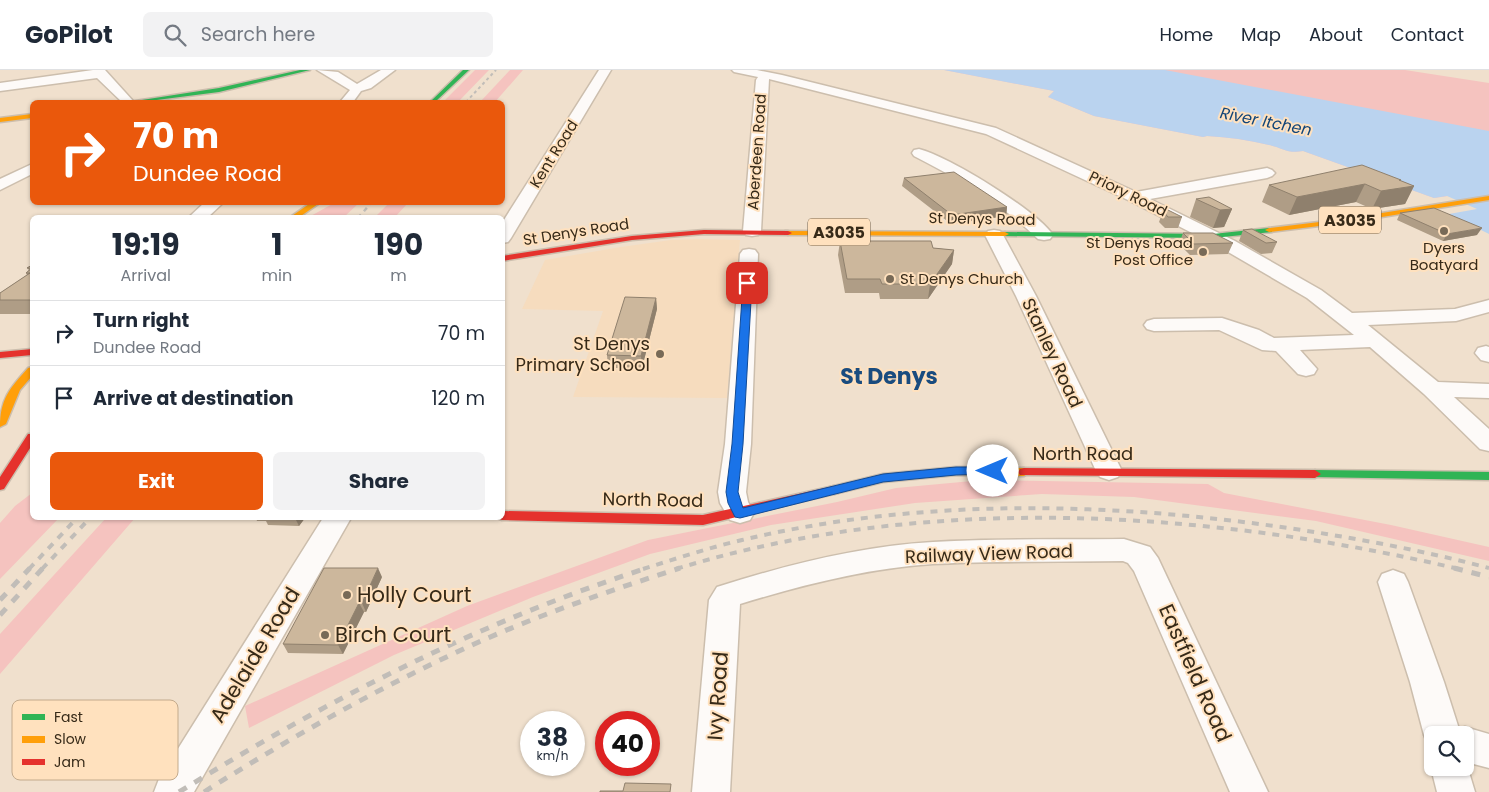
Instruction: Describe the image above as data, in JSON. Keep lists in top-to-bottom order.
{
  "streets": {
    "main road": ["St Denys Road", "A3035", "North Road"],
    "street": [
      "Aberdeen Road",
      "Kent Road",
      "Priory Road",
      "Stanley Road",
      "Railway View Road",
      "Adelaide Road",
      "Eastfield Road",
      "Ivy Road"
    ]
  },
  "crossings": [
    ["Aberdeen Road", "Priory Road"],
    ["Aberdeen Road", "St Denys Road"],
    ["Priory Road", "St Denys Road"],
    ["St Denys Road", "Stanley Road"],
    ["Stanley Road", "North Road"],
    ["Railway View Road", "Eastfield Road"],
    ["Railway View Road", "Ivy Road"]
  ],
  "districts": ["St Denys"],
  "water": ["River Itchen"],
  "places": [
    "Dyers Boatyard",
    "St Denys Road Post Office",
    "St Denys Church",
    "St Denys Primary School",
    "Holly Court",
    "Birch Court"
  ],
  "legend": ["Fast", "Slow", "Jam"],
  "page": {
    "header": "GoPilot",
    "search": "Search here",
    "nav": [
      "Home",
      "Map",
      "About",
      "Contact"
    ],
    "turn": ["70 m", "Dundee Road"],
    "eta": [
      "19:19",
      "Arrival",
      "1",
      "min",
      "190",
      "m"
    ],
    "list": [
      {
        "name": "Turn right",
        "note": "Dundee Road",
        "value": "70 m"
      },
      {
        "name": "Arrive at destination",
        "value": "120 m"
      }
    ],
    "buttons": ["Exit", "Share"],
    "speed": "38 km/h",
    "limit": "40"
  }
}
